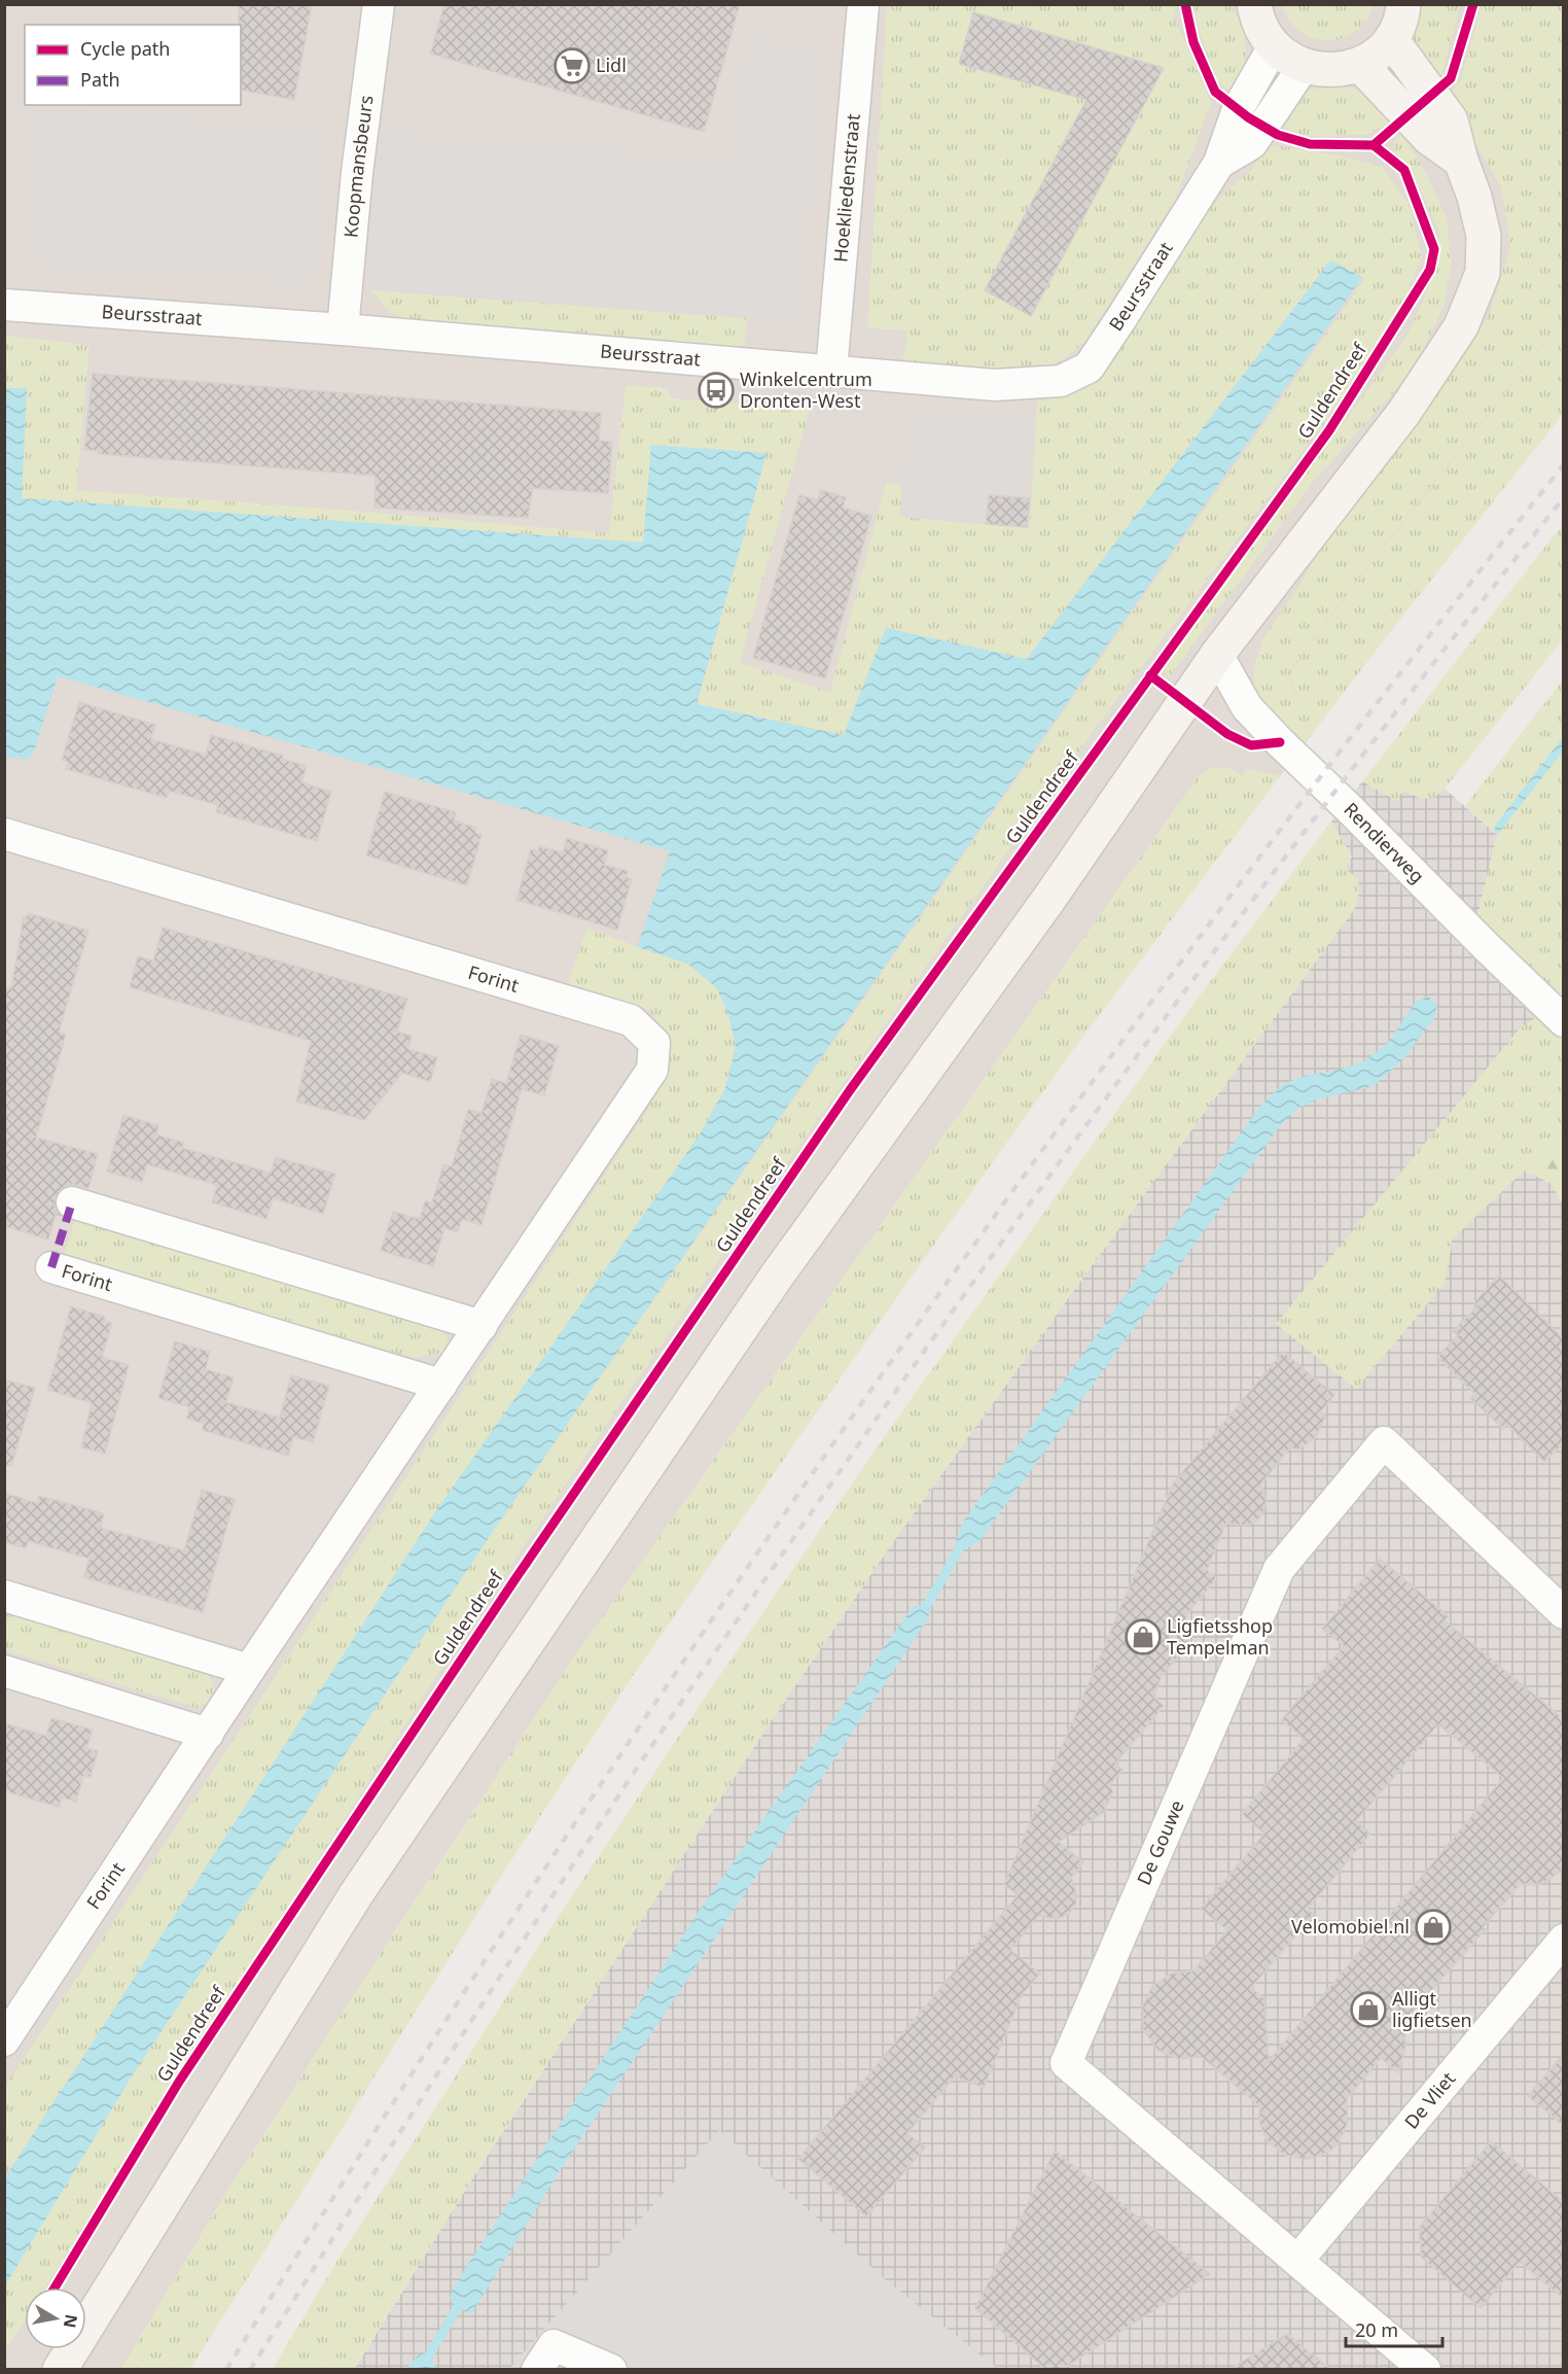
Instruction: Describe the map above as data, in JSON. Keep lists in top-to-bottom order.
{
  "streets": {
    "street": [
      "Koopmansbeurs",
      "Hoekliedenstraat",
      "Beursstraat",
      "Rendierweg",
      "Forint",
      "De Gouwe",
      "De Vliet"
    ],
    "cycle path": ["Guldendreef"]
  },
  "crossings": [
    ["Koopmansbeurs", "Beursstraat"],
    ["Hoekliedenstraat", "Beursstraat"],
    ["De Gouwe", "De Vliet"]
  ],
  "places": {
    "supermarket": ["Lidl"],
    "bus stop": ["Winkelcentrum Dronten-West"],
    "shop": ["Ligfietsshop Tempelman", "Velomobiel.nl", "Alligt ligfietsen"]
  },
  "legend": ["Cycle path", "Path"],
  "scale_bar": "20 m",
  "north": "right"
}
